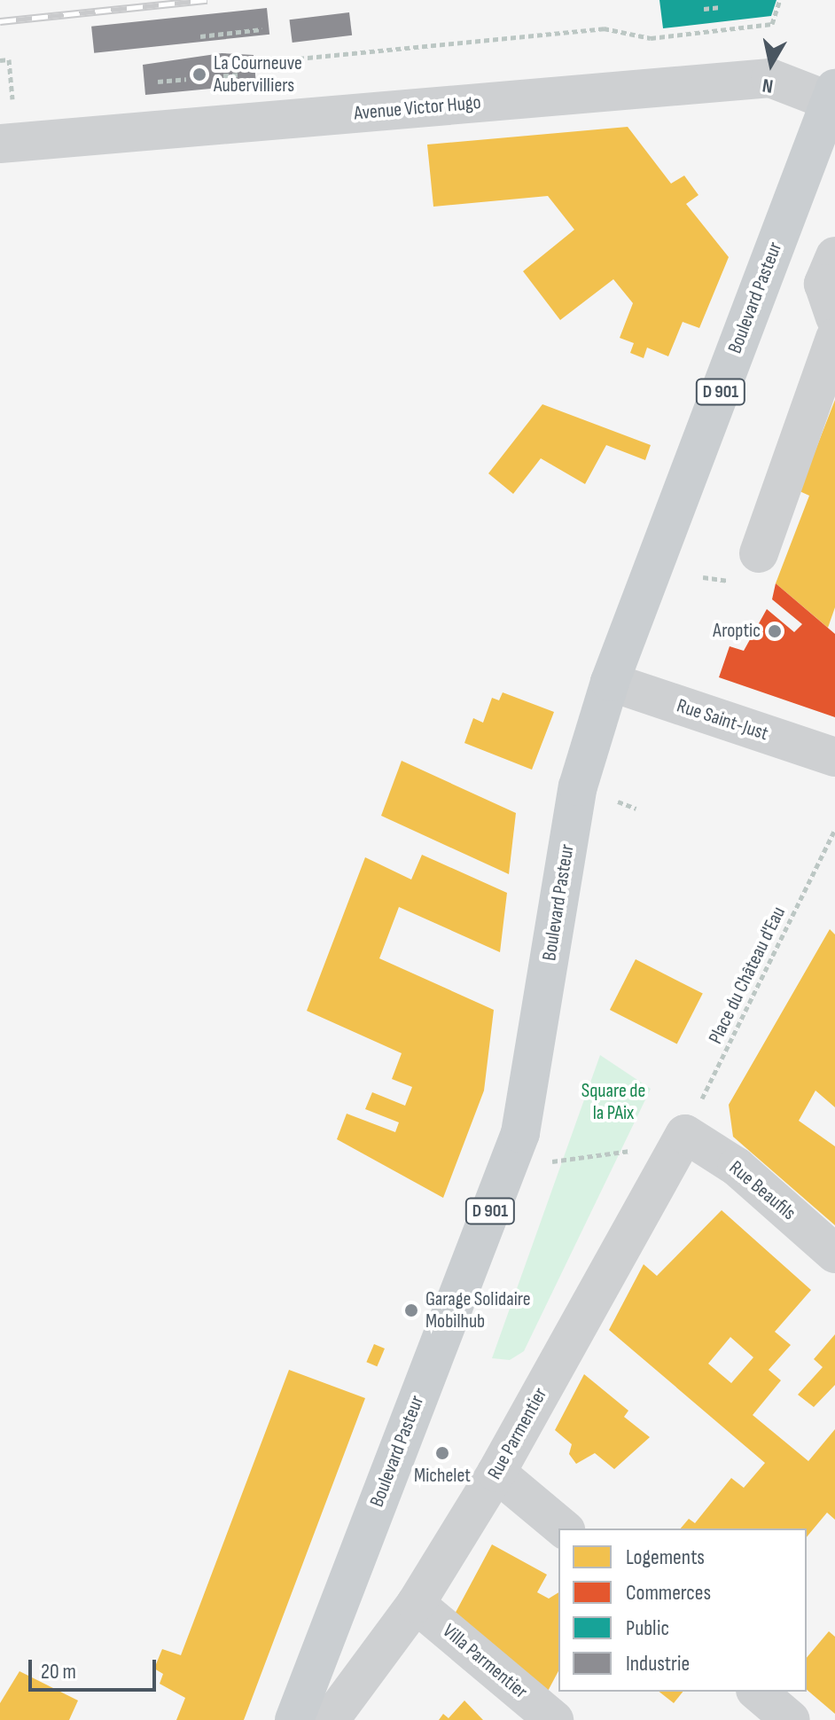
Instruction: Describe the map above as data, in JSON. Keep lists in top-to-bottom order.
{
  "streets": {
    "main road": ["Boulevard Pasteur", "D 901"],
    "street": [
      "Avenue Victor Hugo",
      "Rue Saint-Just",
      "Rue Beaufils",
      "Rue Parmentier",
      "Villa Parmentier"
    ],
    "path": ["Place du Château d'Eau"]
  },
  "crossings": [
    ["Avenue Victor Hugo", "Boulevard Pasteur"],
    ["Boulevard Pasteur", "Rue Saint-Just"],
    ["Place du Château d'Eau", "Rue Beaufils"],
    ["Place du Château d'Eau", "Rue Parmentier"],
    ["Rue Beaufils", "Rue Parmentier"],
    ["Rue Parmentier", "Villa Parmentier"]
  ],
  "parks": ["Square de la PAix"],
  "places": [
    "La Courneuve Aubervilliers",
    "Aroptic",
    "Garage Solidaire Mobilhub",
    "Michelet"
  ],
  "legend": [
    "Logements",
    "Commerces",
    "Public",
    "Industrie"
  ],
  "scale_bar": "20 m",
  "north": "bottom"
}
